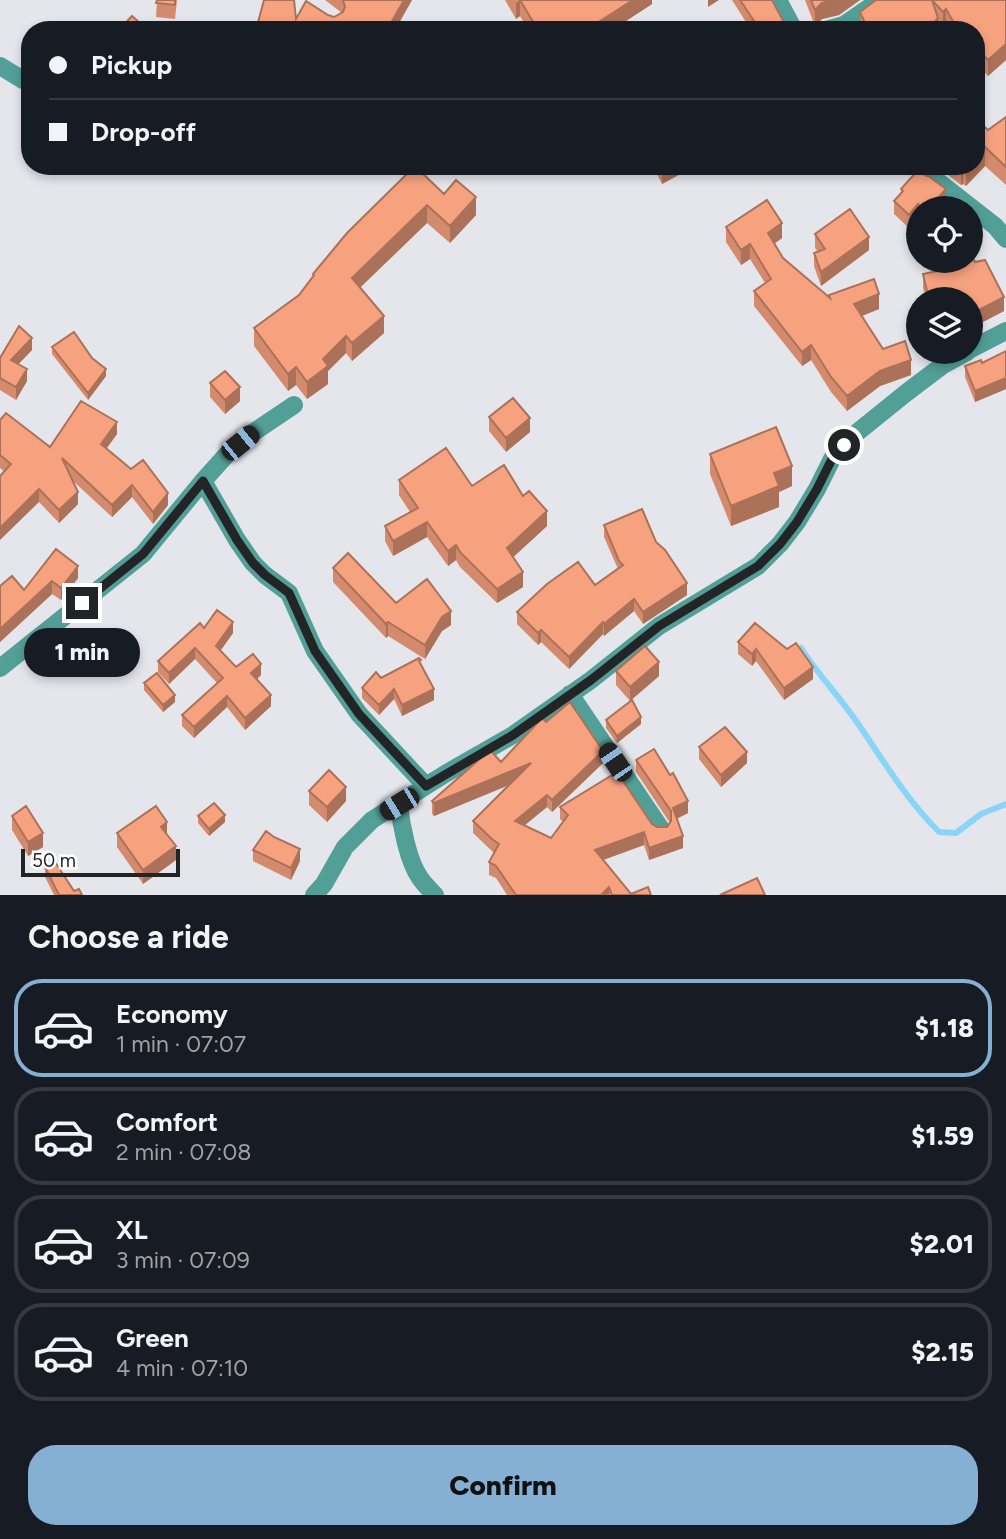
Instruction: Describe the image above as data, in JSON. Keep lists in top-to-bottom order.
{
  "scale_bar": "50 m",
  "page": {
    "banner": ["Pickup", "Drop-off"],
    "bubble": "1 min",
    "scale": "50 m",
    "heading": "Choose a ride",
    "list": [
      {
        "name": "Economy",
        "note": "1 min · 07:07",
        "value": "$1.18"
      },
      {
        "name": "Comfort",
        "note": "2 min · 07:08",
        "value": "$1.59"
      },
      {
        "name": "XL",
        "note": "3 min · 07:09",
        "value": "$2.01"
      },
      {
        "name": "Green",
        "note": "4 min · 07:10",
        "value": "$2.15"
      }
    ],
    "buttons": "Confirm"
  }
}
